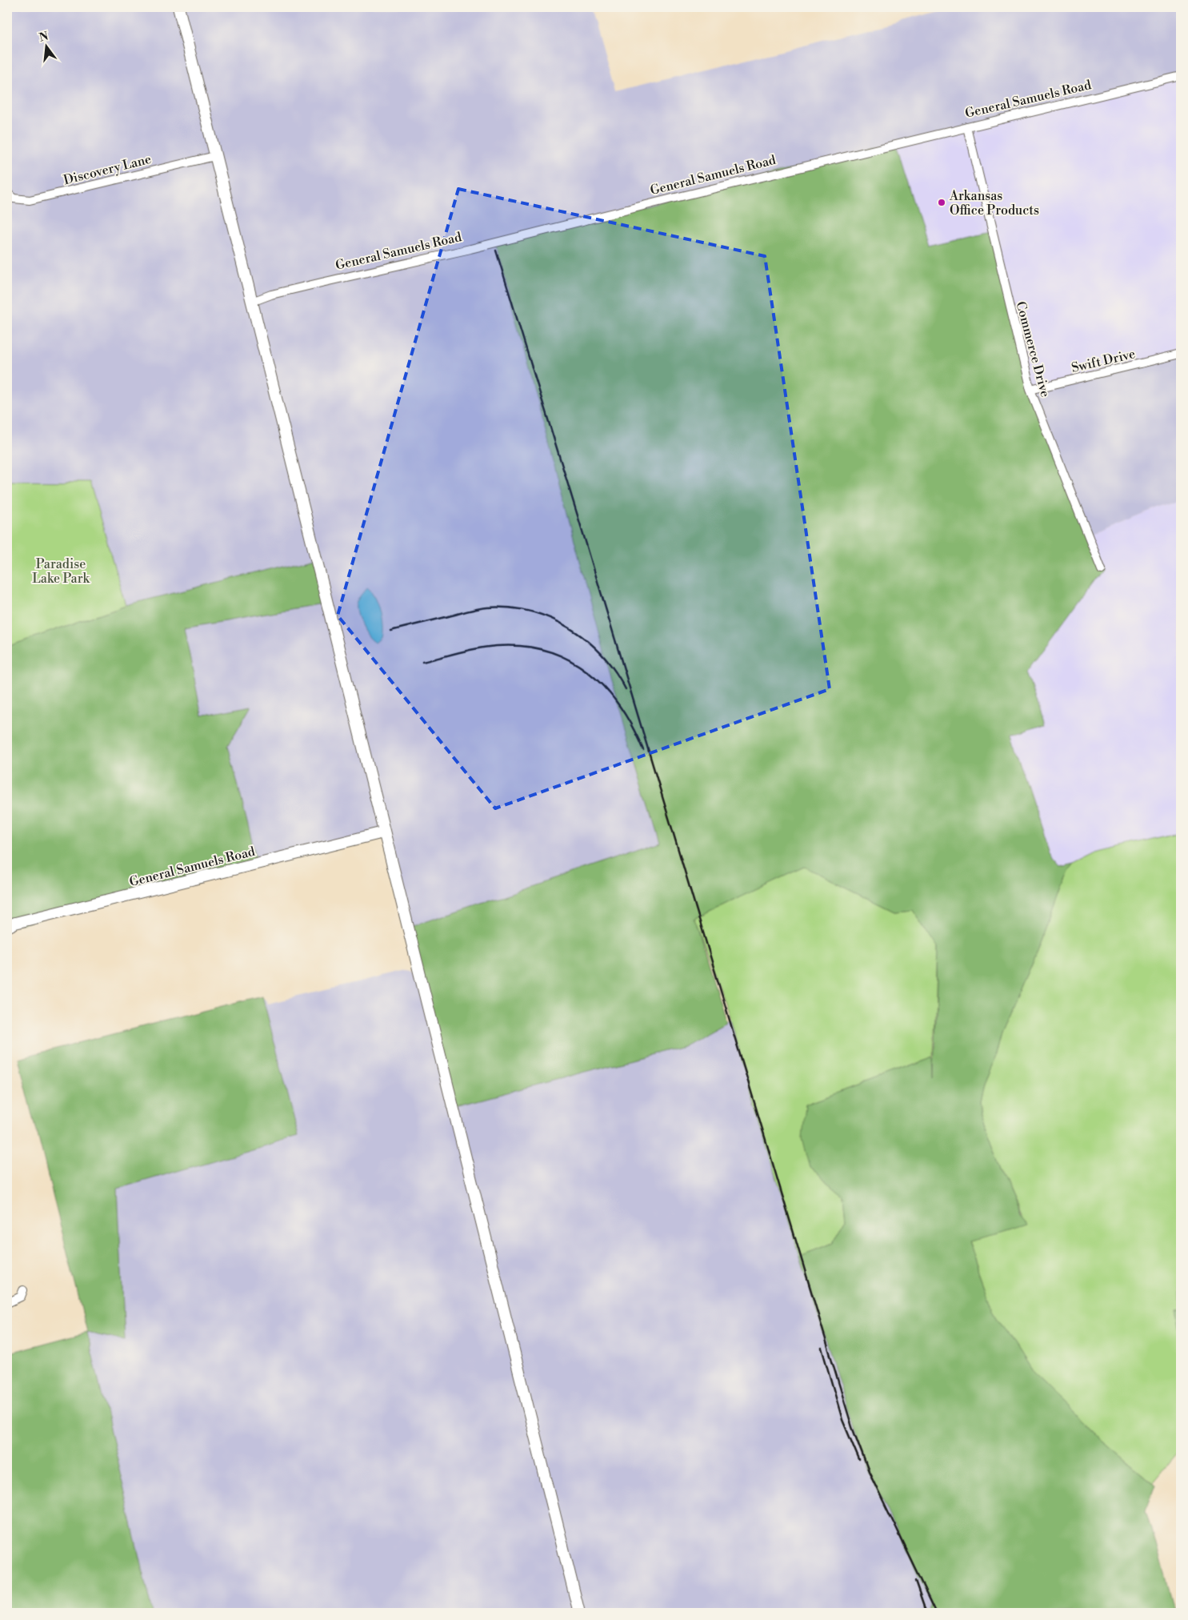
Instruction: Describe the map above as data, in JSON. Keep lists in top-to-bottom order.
{
  "streets": {
    "street": [
      "General Samuels Road",
      "Discovery Lane",
      "Commerce Drive",
      "Swift Drive"
    ]
  },
  "crossings": [
    ["General Samuels Road", "Commerce Drive"],
    ["Commerce Drive", "Swift Drive"]
  ],
  "parks": ["Paradise Lake Park"],
  "places": ["Arkansas Office Products"],
  "north": "top"
}
